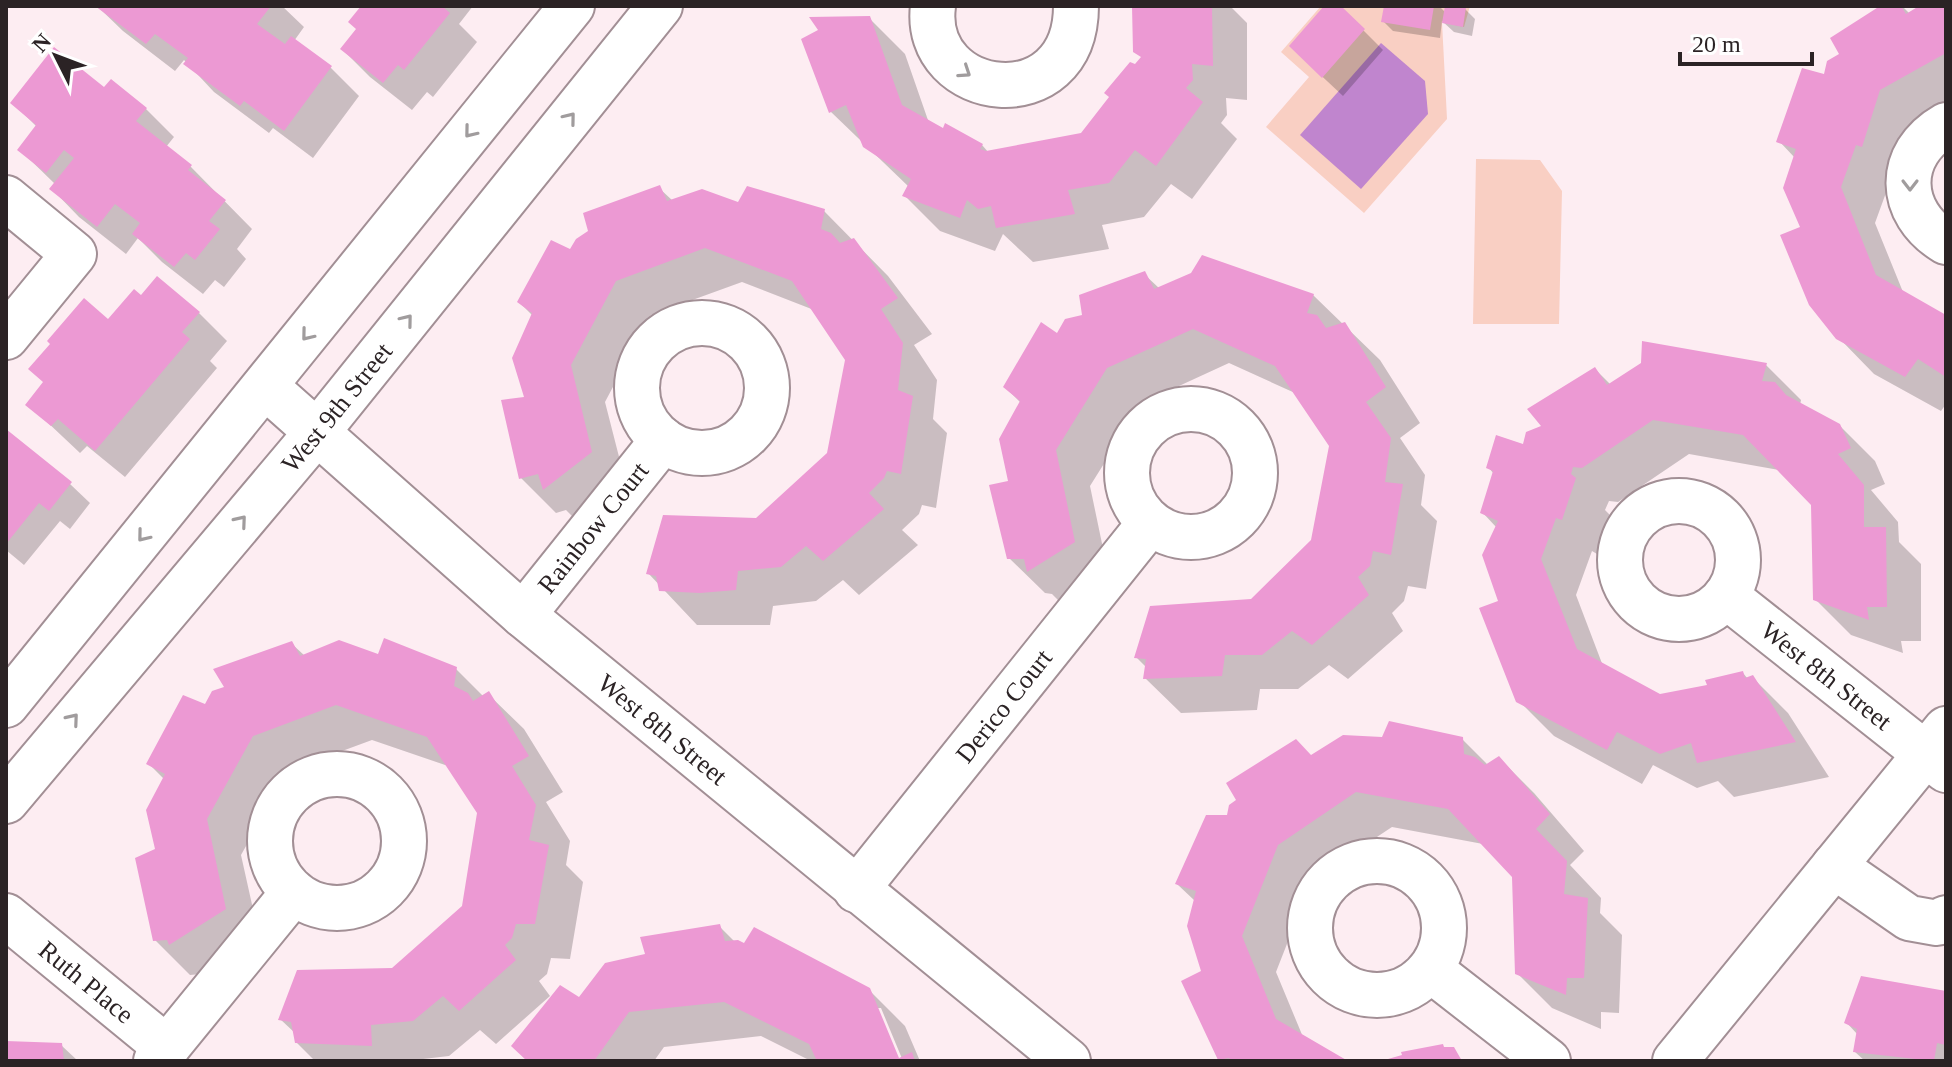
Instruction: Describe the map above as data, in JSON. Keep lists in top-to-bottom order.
{
  "streets": {
    "street": [
      "West 9th Street",
      "Rainbow Court",
      "West 8th Street",
      "Derico Court",
      "Ruth Place"
    ]
  },
  "crossings": [
    ["West 9th Street", "West 8th Street"],
    ["Rainbow Court", "West 8th Street"],
    ["West 8th Street", "Derico Court"]
  ],
  "scale_bar": "20 m",
  "north": "top left"
}
